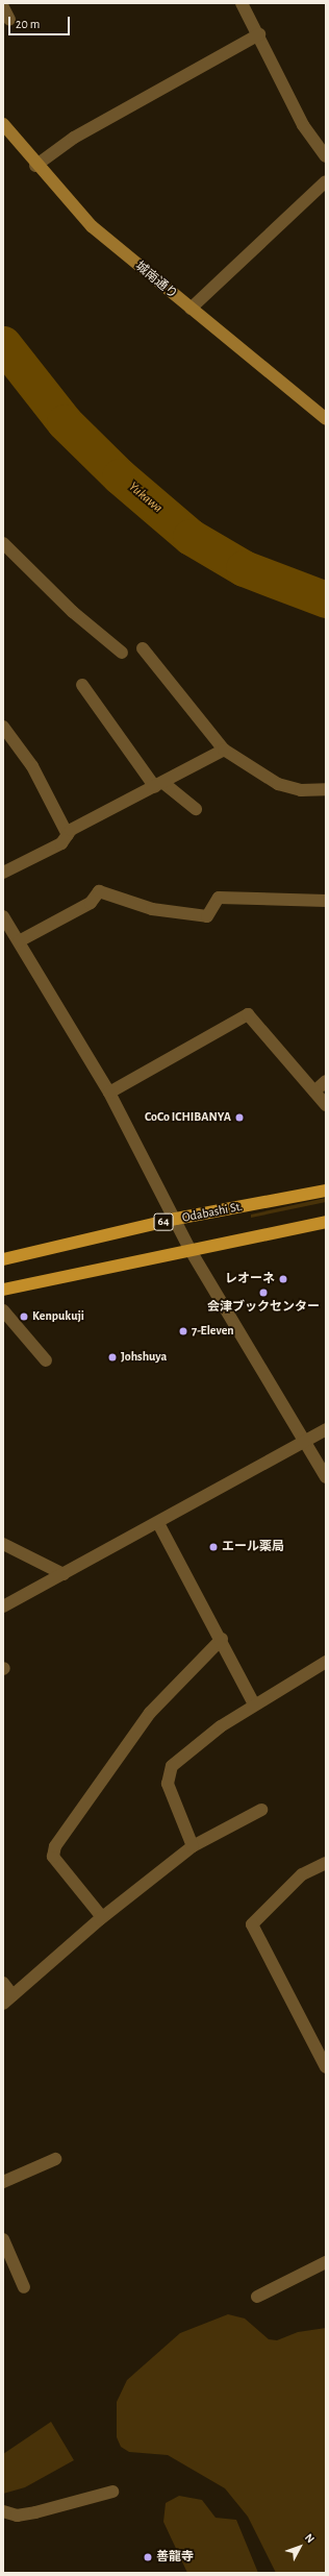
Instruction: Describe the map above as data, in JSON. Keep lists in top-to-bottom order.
{
  "streets": {
    "main road": ["Odabashi St.", "64"],
    "street": ["城南通り"]
  },
  "water": ["Yukawa"],
  "places": [
    "CoCo ICHIBANYA",
    "レオーネ",
    "会津ブックセンター",
    "Kenpukuji",
    "7-Eleven",
    "Johshuya",
    "エール薬局",
    "善龍寺"
  ],
  "scale_bar": "20 m",
  "north": "top right"
}
